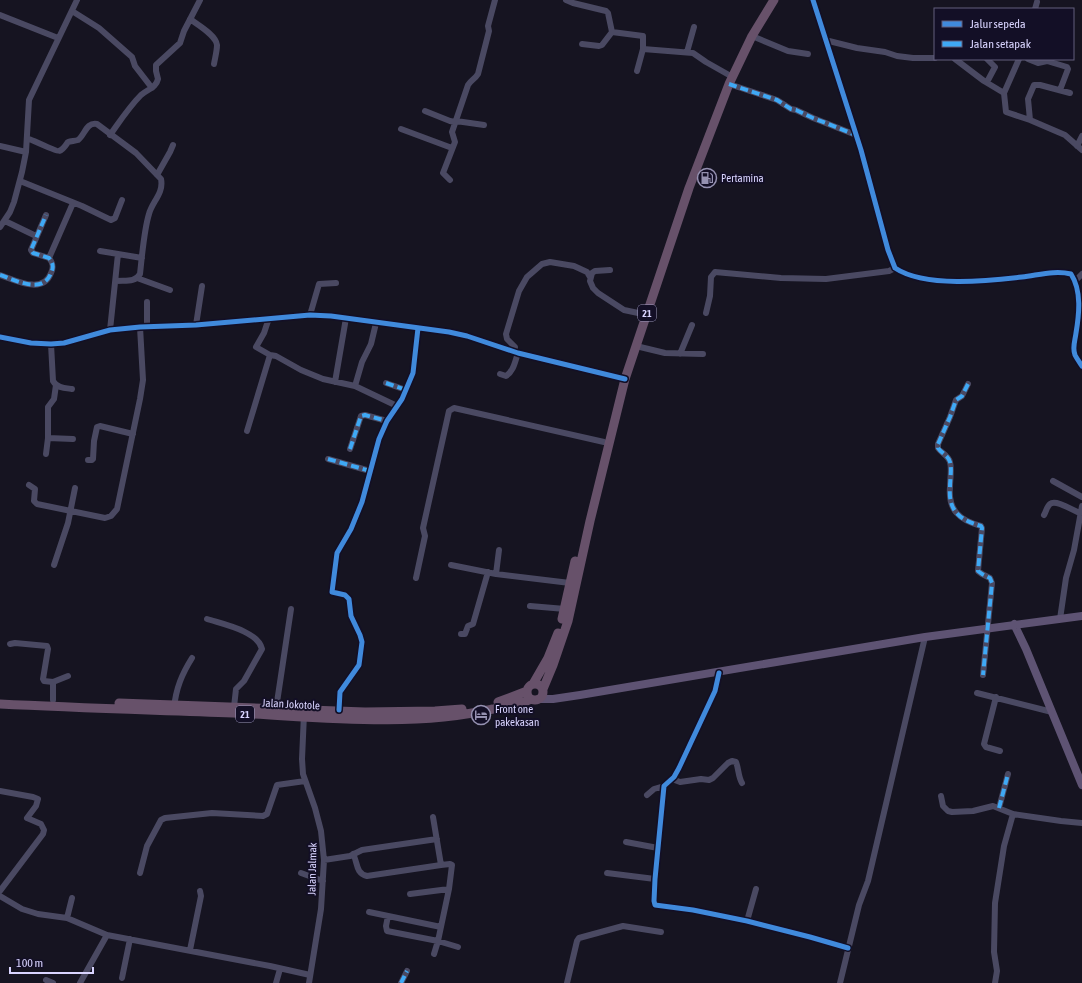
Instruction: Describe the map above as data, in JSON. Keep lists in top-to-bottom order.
{
  "streets": {
    "highway": ["21", "Jalan Jokotole"],
    "street": ["Jalan Jalmak"]
  },
  "crossings": [
    ["21", "Jalan Jokotole"],
    ["Jalan Jokotole", "Jalan Jalmak"]
  ],
  "places": {
    "fuel station": ["Pertamina"],
    "hotel": ["Front one pakekasan"]
  },
  "legend": ["Jalur sepeda", "Jalan setapak"],
  "scale_bar": "100 m"
}
